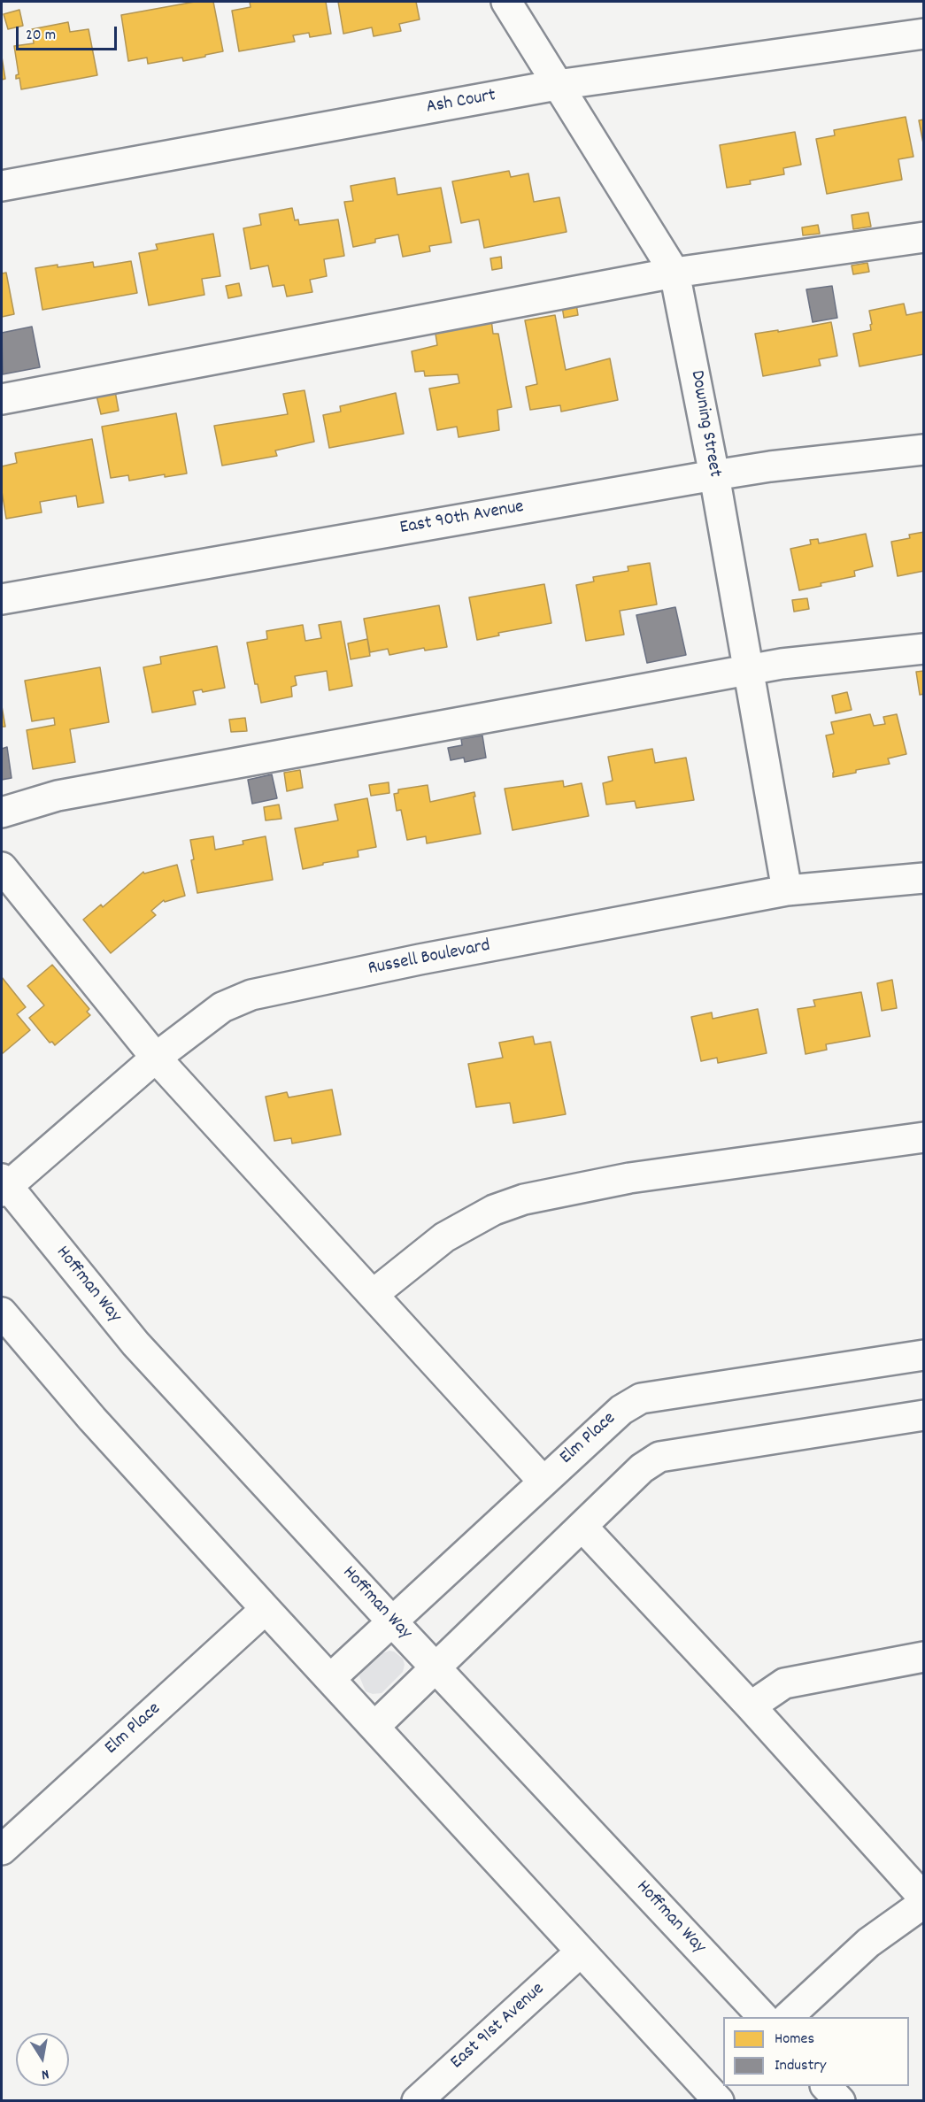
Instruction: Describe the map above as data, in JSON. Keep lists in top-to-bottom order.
{
  "streets": {
    "street": [
      "Ash Court",
      "Downing Street",
      "East 90th Avenue",
      "Russell Boulevard",
      "Hoffman Way",
      "Elm Place",
      "East 91st Avenue"
    ]
  },
  "crossings": [
    ["Ash Court", "Downing Street"],
    ["Downing Street", "East 90th Avenue"],
    ["Downing Street", "Russell Boulevard"],
    ["Russell Boulevard", "Hoffman Way"],
    ["Hoffman Way", "Elm Place"]
  ],
  "legend": ["Homes", "Industry"],
  "scale_bar": "20 m",
  "north": "bottom"
}
